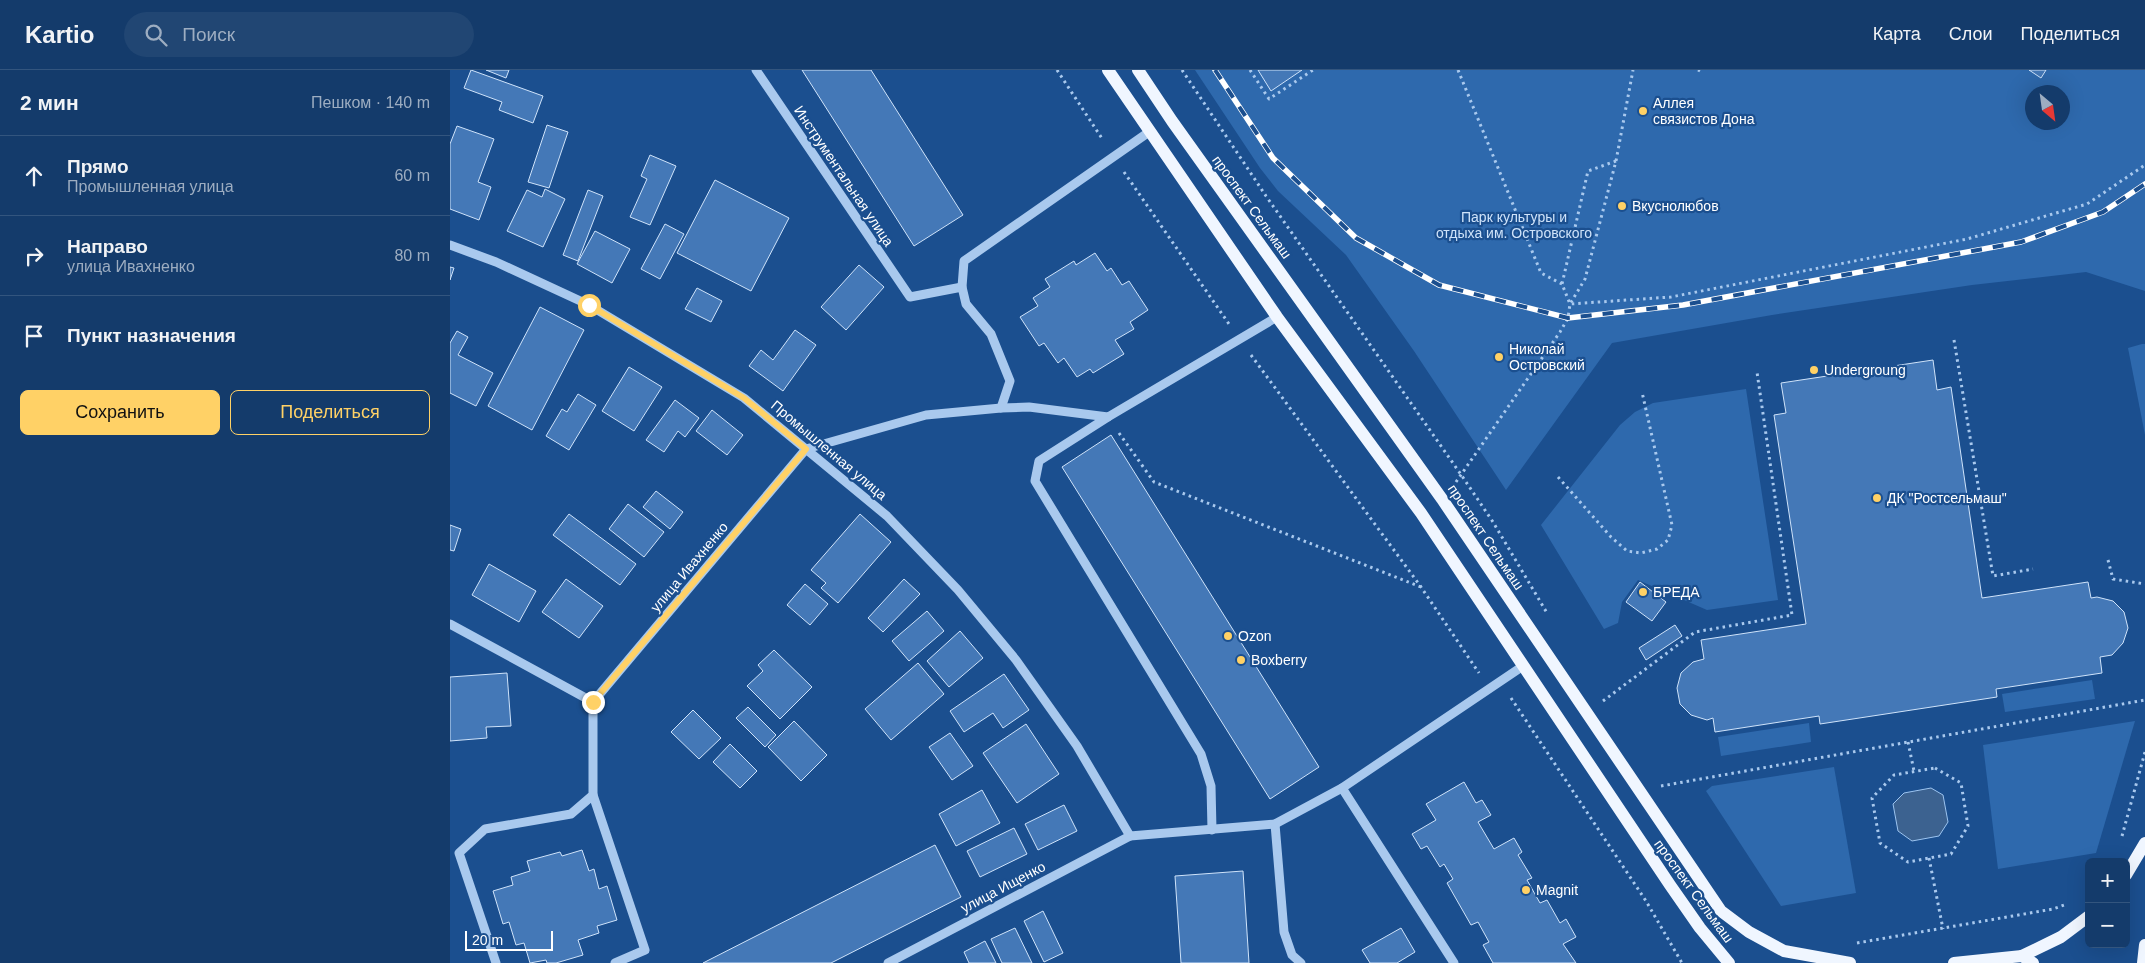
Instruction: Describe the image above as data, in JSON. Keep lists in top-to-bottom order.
{
  "streets": {
    "main road": ["проспект Сельмаш"],
    "street": [
      "Инструментальная улица",
      "Промышленная улица",
      "улица Ивахненко",
      "улица Ищенко"
    ]
  },
  "crossings": [
    ["Промышленная улица", "улица Ивахненко"],
    ["Промышленная улица", "улица Ищенко"]
  ],
  "parks": ["Парк культуры и отдыха им. Островского"],
  "places": [
    "Аллея связистов Дона",
    "Вкуснолюбов",
    "Николай Островский",
    "Undergroung",
    "ДК \"Ростсельмаш\"",
    "БРЕДА",
    "Ozon",
    "Boxberry",
    "Magnit"
  ],
  "scale_bar": "20 m",
  "north": "bottom right",
  "page": {
    "header": "Kartio",
    "search": "Поиск",
    "nav": ["Карта", "Слои", "Поделиться"],
    "heading": ["2 мин", "Пешком · 140 m"],
    "list": [
      ["Прямо", "Промышленная улица", "60 m"],
      ["Направо", "улица Ивахненко", "80 m"],
      "Пункт назначения"
    ],
    "buttons": ["Сохранить", "Поделиться"],
    "map_buttons": ["+", "−"],
    "scale": "20 m"
  }
}
